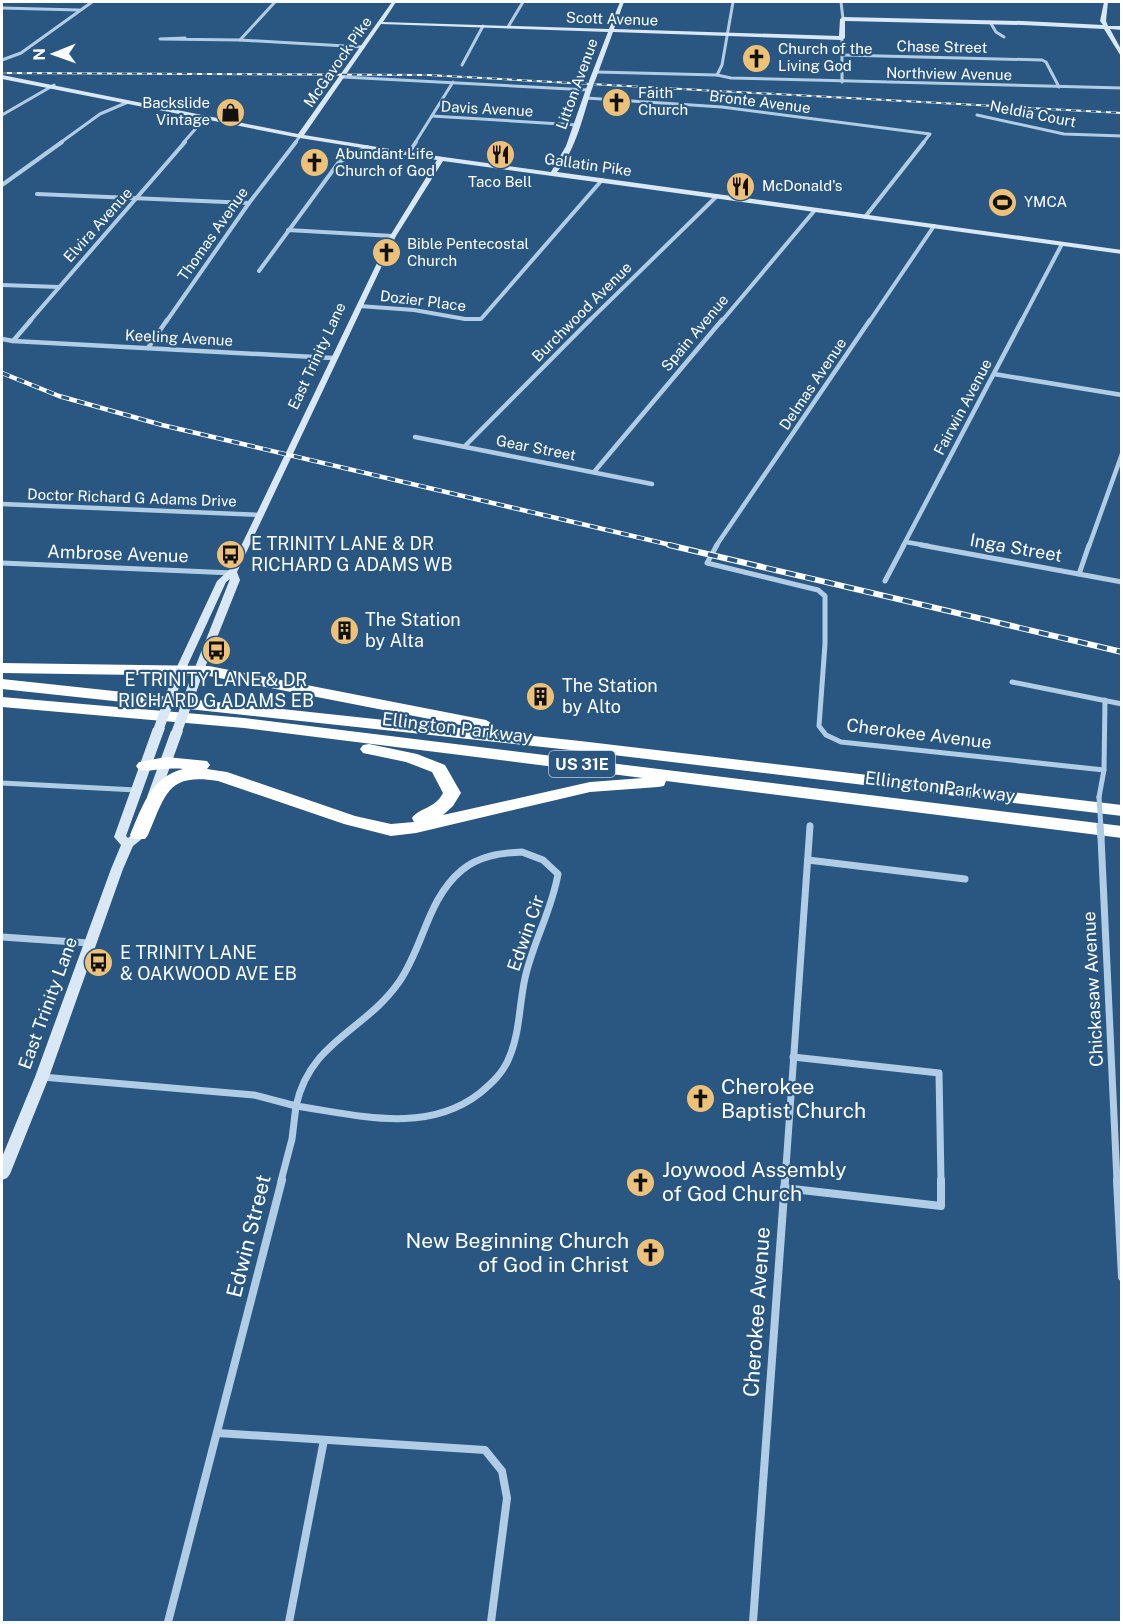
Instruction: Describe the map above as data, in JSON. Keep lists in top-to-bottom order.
{
  "streets": {
    "highway": ["Ellington Parkway", "US 31E"],
    "main road": [
      "Scott Avenue",
      "McGavock Pike",
      "Litton Avenue",
      "Gallatin Pike",
      "East Trinity Lane"
    ],
    "street": [
      "Chase Street",
      "Northview Avenue",
      "Bronte Avenue",
      "Davis Avenue",
      "Neldia Court",
      "Elvira Avenue",
      "Thomas Avenue",
      "Dozier Place",
      "Burchwood Avenue",
      "Spain Avenue",
      "Keeling Avenue",
      "Delmas Avenue",
      "Fairwin Avenue",
      "Gear Street",
      "Doctor Richard G Adams Drive",
      "Inga Street",
      "Ambrose Avenue",
      "Cherokee Avenue",
      "Edwin Cir",
      "Chickasaw Avenue",
      "Edwin Street"
    ]
  },
  "crossings": [
    ["Scott Avenue", "McGavock Pike"],
    ["Scott Avenue", "Litton Avenue"],
    ["Chase Street", "Northview Avenue"],
    ["McGavock Pike", "Gallatin Pike"],
    ["McGavock Pike", "Thomas Avenue"],
    ["Northview Avenue", "Litton Avenue"],
    ["Litton Avenue", "Bronte Avenue"],
    ["Litton Avenue", "Davis Avenue"],
    ["Litton Avenue", "Gallatin Pike"],
    ["Bronte Avenue", "Gallatin Pike"],
    ["Gallatin Pike", "Elvira Avenue"],
    ["Gallatin Pike", "Thomas Avenue"],
    ["Gallatin Pike", "Dozier Place"],
    ["Gallatin Pike", "Burchwood Avenue"],
    ["Gallatin Pike", "Spain Avenue"],
    ["Gallatin Pike", "East Trinity Lane"],
    ["Gallatin Pike", "Delmas Avenue"],
    ["Gallatin Pike", "Fairwin Avenue"],
    ["Elvira Avenue", "Keeling Avenue"],
    ["Thomas Avenue", "Keeling Avenue"],
    ["Dozier Place", "East Trinity Lane"],
    ["Burchwood Avenue", "Gear Street"],
    ["Spain Avenue", "Gear Street"],
    ["Keeling Avenue", "East Trinity Lane"],
    ["East Trinity Lane", "Doctor Richard G Adams Drive"],
    ["East Trinity Lane", "Ambrose Avenue"],
    ["Delmas Avenue", "Cherokee Avenue"],
    ["Fairwin Avenue", "Inga Street"],
    ["Cherokee Avenue", "Chickasaw Avenue"],
    ["Edwin Cir", "Edwin Street"]
  ],
  "places": {
    "church": [
      "Church of the Living God",
      "Faith Church",
      "Abundant Life Church of God",
      "Bible Pentecostal Church",
      "Cherokee Baptist Church",
      "Joywood Assembly of God Church",
      "New Beginning Church of God in Christ"
    ],
    "shop": ["Backslide Vintage"],
    "restaurant": ["Taco Bell", "McDonald's"],
    "sports": ["YMCA"],
    "bus stop": ["E TRINITY LANE & DR RICHARD G ADAMS WB", "E TRINITY LANE & DR RICHARD G ADAMS EB", "E TRINITY LANE & OAKWOOD AVE EB"],
    "building": ["The Station by Alta", "The Station by Alto"]
  },
  "north": "left"
}
